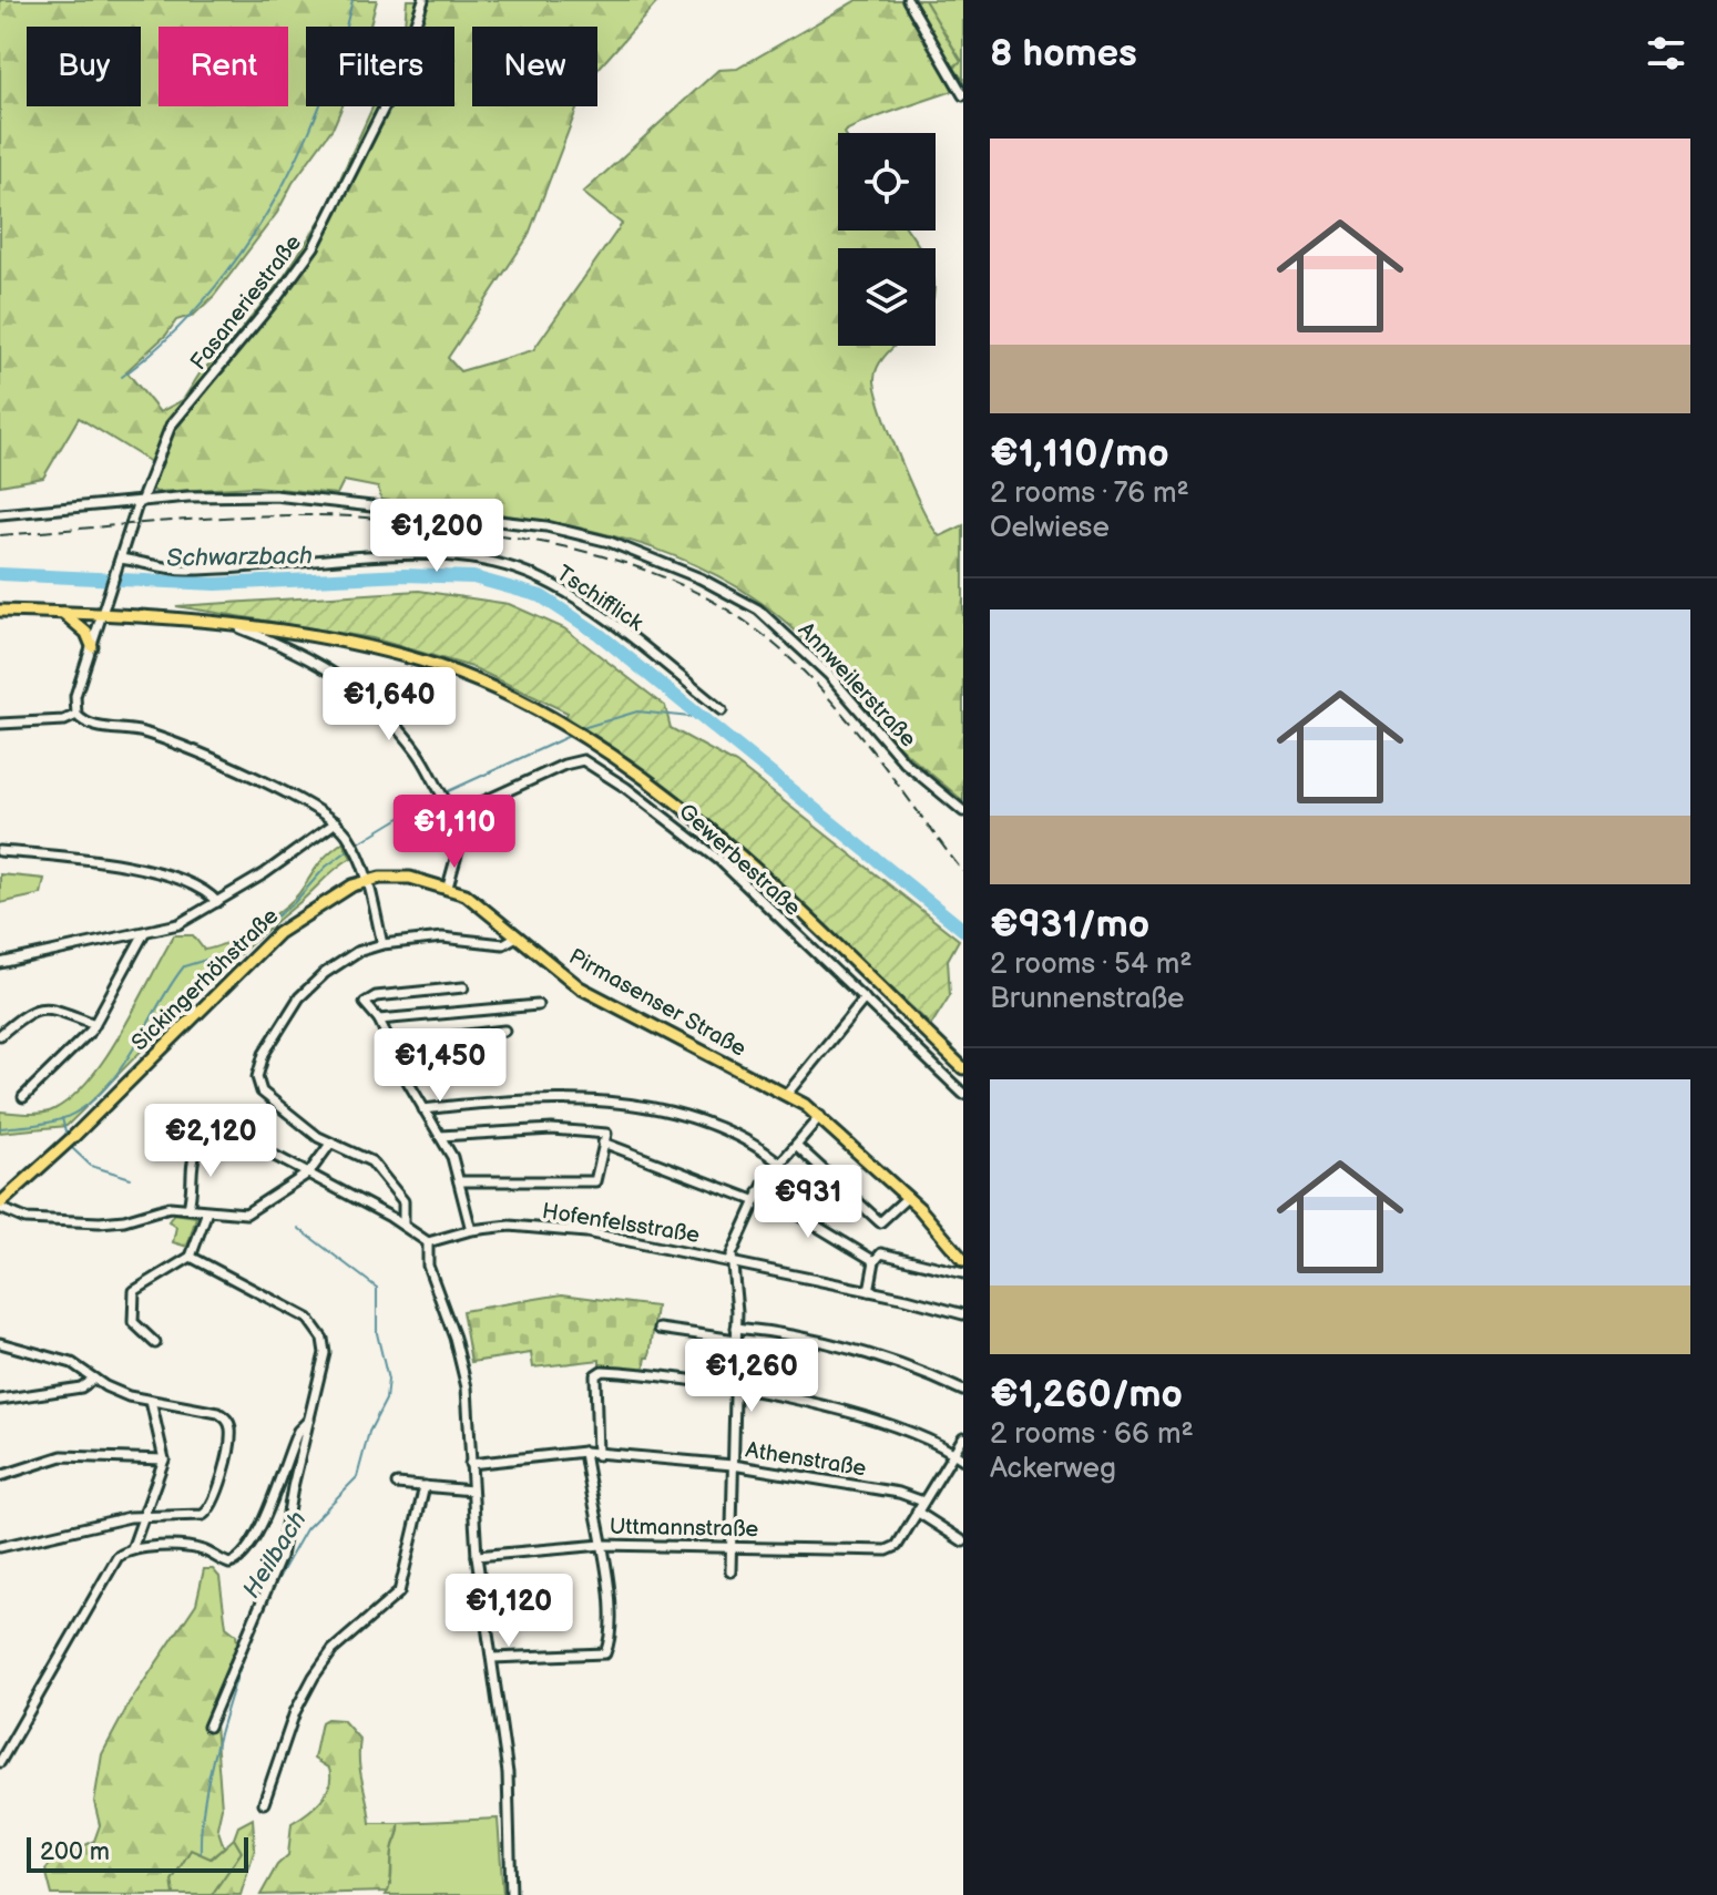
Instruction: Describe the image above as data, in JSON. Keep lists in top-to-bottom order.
{
  "streets": {
    "main road": ["Sickingerhöhstraße", "Pirmasenser Straße"],
    "street": [
      "Fasaneriestraße",
      "Tschifflick",
      "Annweilerstraße",
      "Gewerbestraße",
      "Hofenfelsstraße",
      "Athenstraße",
      "Uttmannstraße"
    ]
  },
  "crossings": [
    ["Fasaneriestraße", "Annweilerstraße"],
    ["Sickingerhöhstraße", "Pirmasenser Straße"]
  ],
  "water": ["Schwarzbach", "Heilbach"],
  "scale_bar": "200 m",
  "page": {
    "heading": "8 homes",
    "chip": [
      "Buy",
      "Rent",
      "Filters",
      "New"
    ],
    "list": [
      {
        "name": "€1,110/mo",
        "note": "2 rooms · 76 m² · Oelwiese"
      },
      {
        "name": "€931/mo",
        "note": "2 rooms · 54 m² · Brunnenstraße"
      },
      {
        "name": "€1,260/mo",
        "note": "2 rooms · 66 m² · Ackerweg"
      }
    ],
    "price": [
      "€1,200",
      "€1,640",
      "€1,110",
      "€1,450",
      "€2,120",
      "€931",
      "€1,260",
      "€1,120"
    ],
    "scale": "200 m"
  }
}
